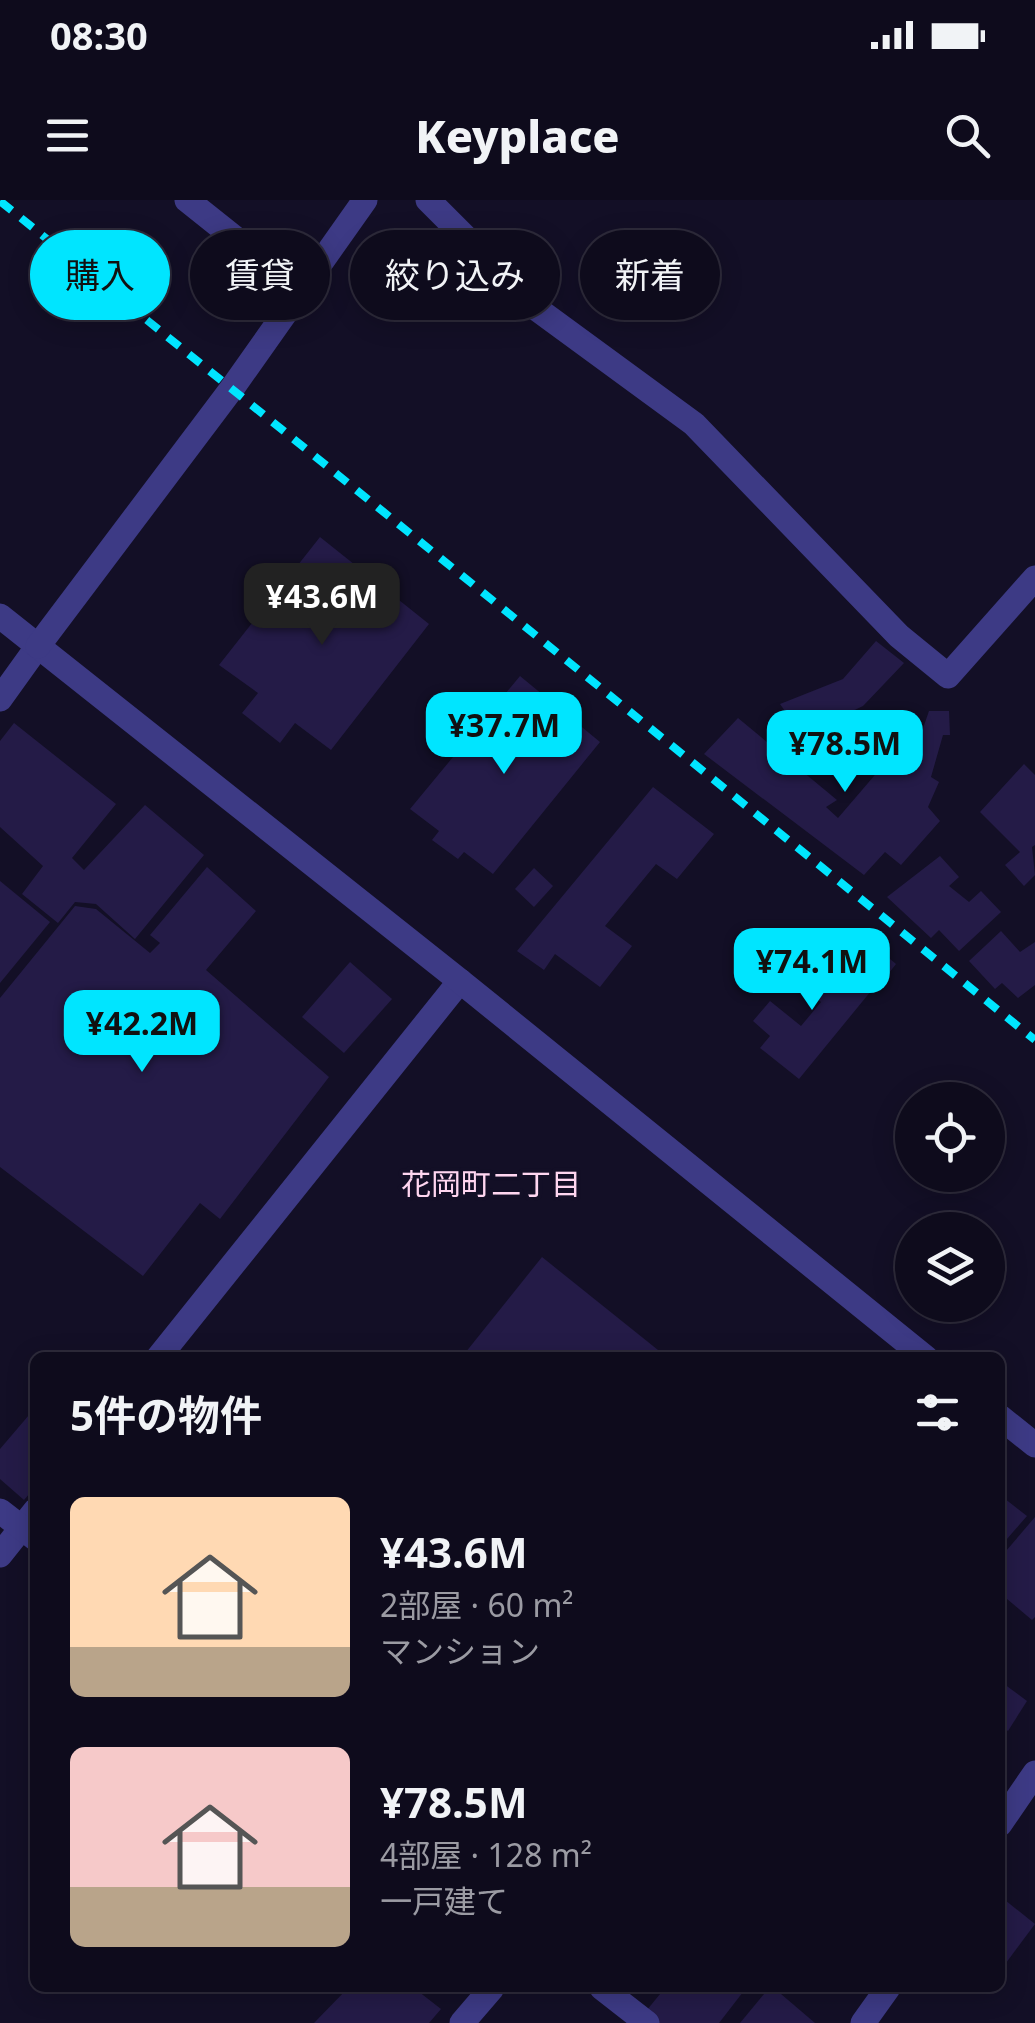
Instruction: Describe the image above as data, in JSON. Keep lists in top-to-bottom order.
{
  "districts": ["花岡町二丁目"],
  "page": {
    "status": "08:30",
    "header": "Keyplace",
    "chip": [
      "購入",
      "賃貸",
      "絞り込み",
      "新着"
    ],
    "price": [
      "¥43.6M",
      "¥37.7M",
      "¥78.5M",
      "¥74.1M",
      "¥42.2M"
    ],
    "heading": "5件の物件",
    "list": [
      {
        "name": "¥43.6M",
        "note": "2部屋 · 60 m² · マンション"
      },
      {
        "name": "¥78.5M",
        "note": "4部屋 · 128 m² · 一戸建て"
      }
    ]
  }
}
